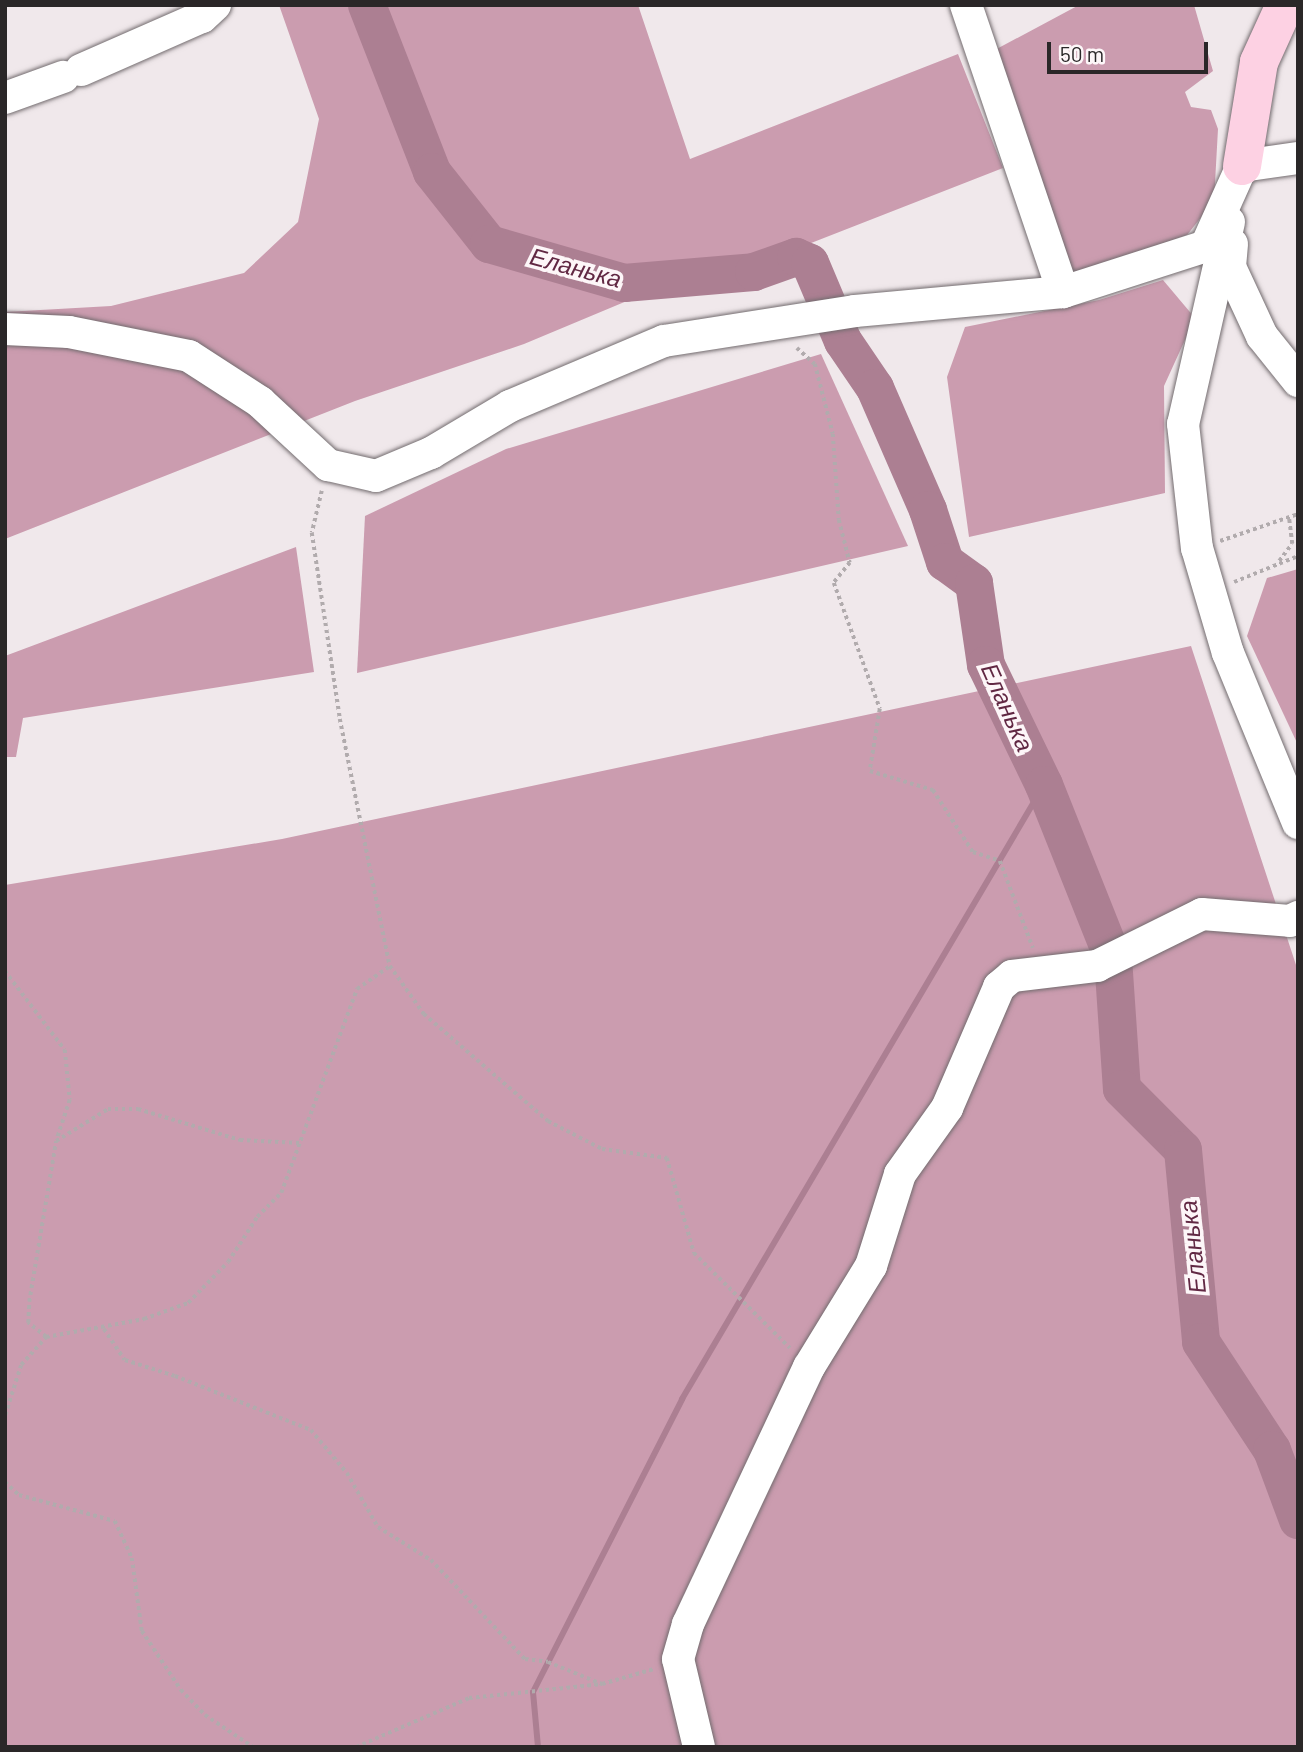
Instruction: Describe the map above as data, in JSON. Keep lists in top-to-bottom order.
{
  "water": ["Еланька"],
  "scale_bar": "50 m"
}
